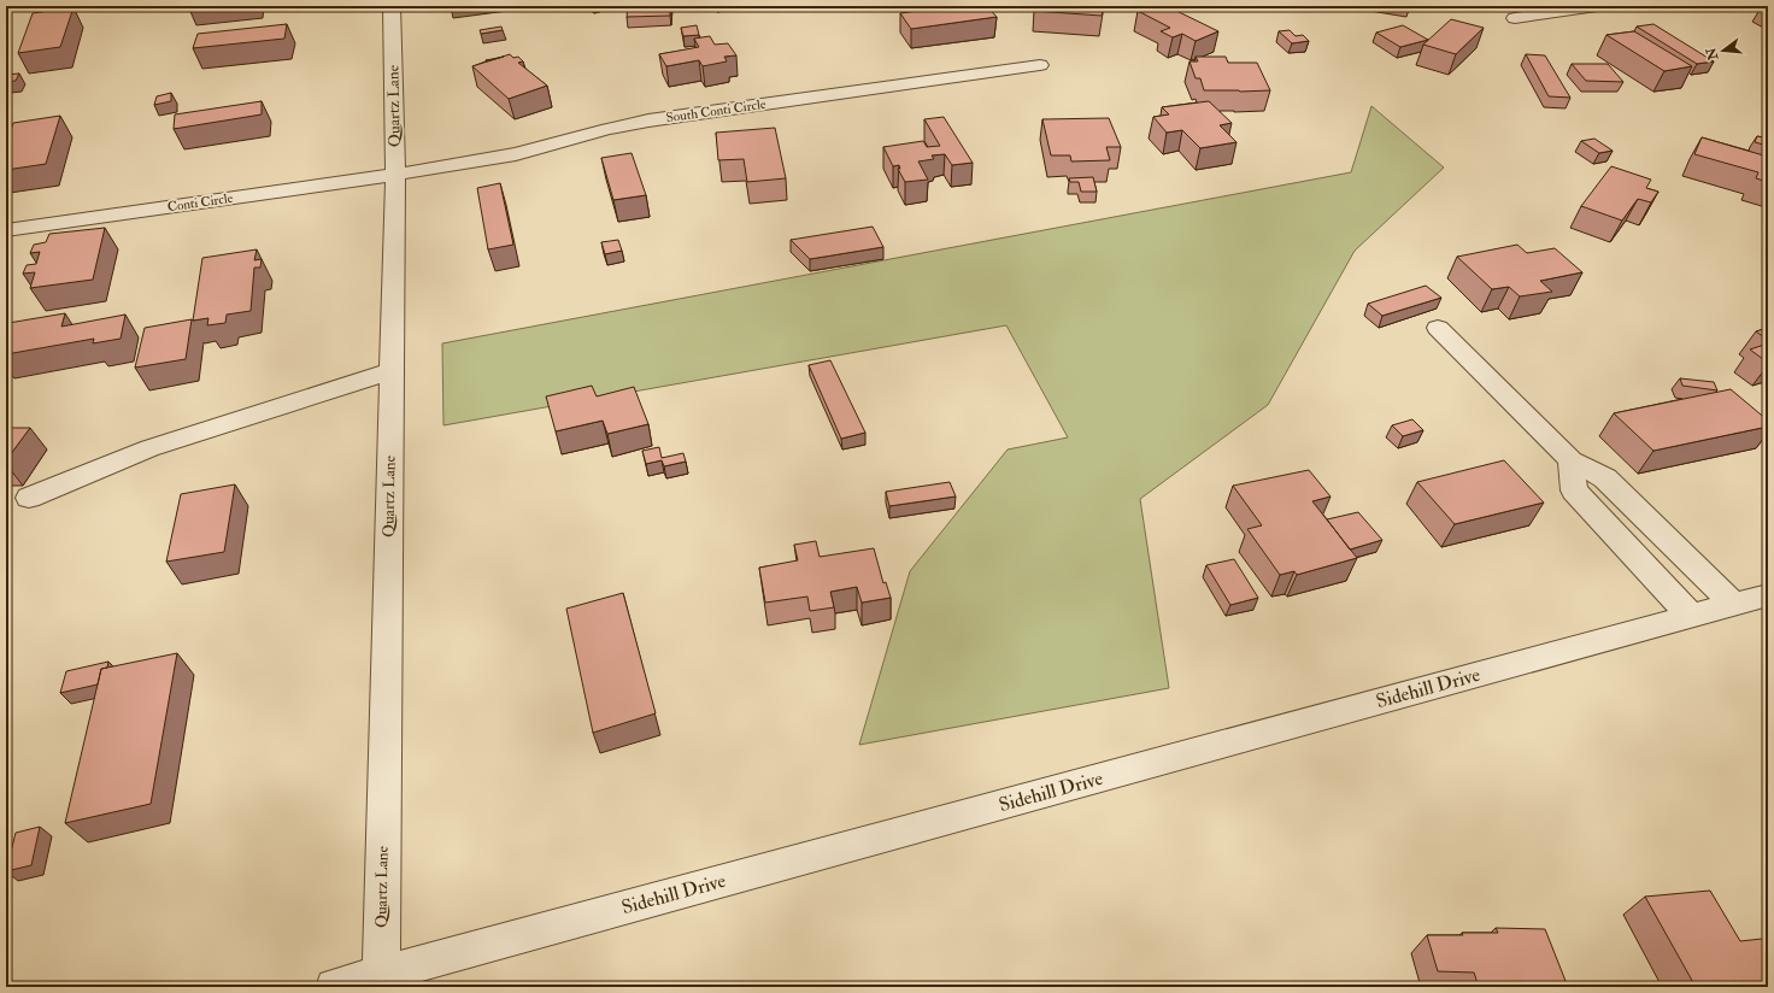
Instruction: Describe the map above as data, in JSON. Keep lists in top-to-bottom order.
{
  "streets": {
    "street": [
      "Quartz Lane",
      "South Conti Circle",
      "Conti Circle",
      "Sidehill Drive"
    ]
  },
  "crossings": [
    ["Quartz Lane", "South Conti Circle"],
    ["Quartz Lane", "Conti Circle"],
    ["Quartz Lane", "Sidehill Drive"],
    ["South Conti Circle", "Conti Circle"]
  ],
  "north": "left"
}
